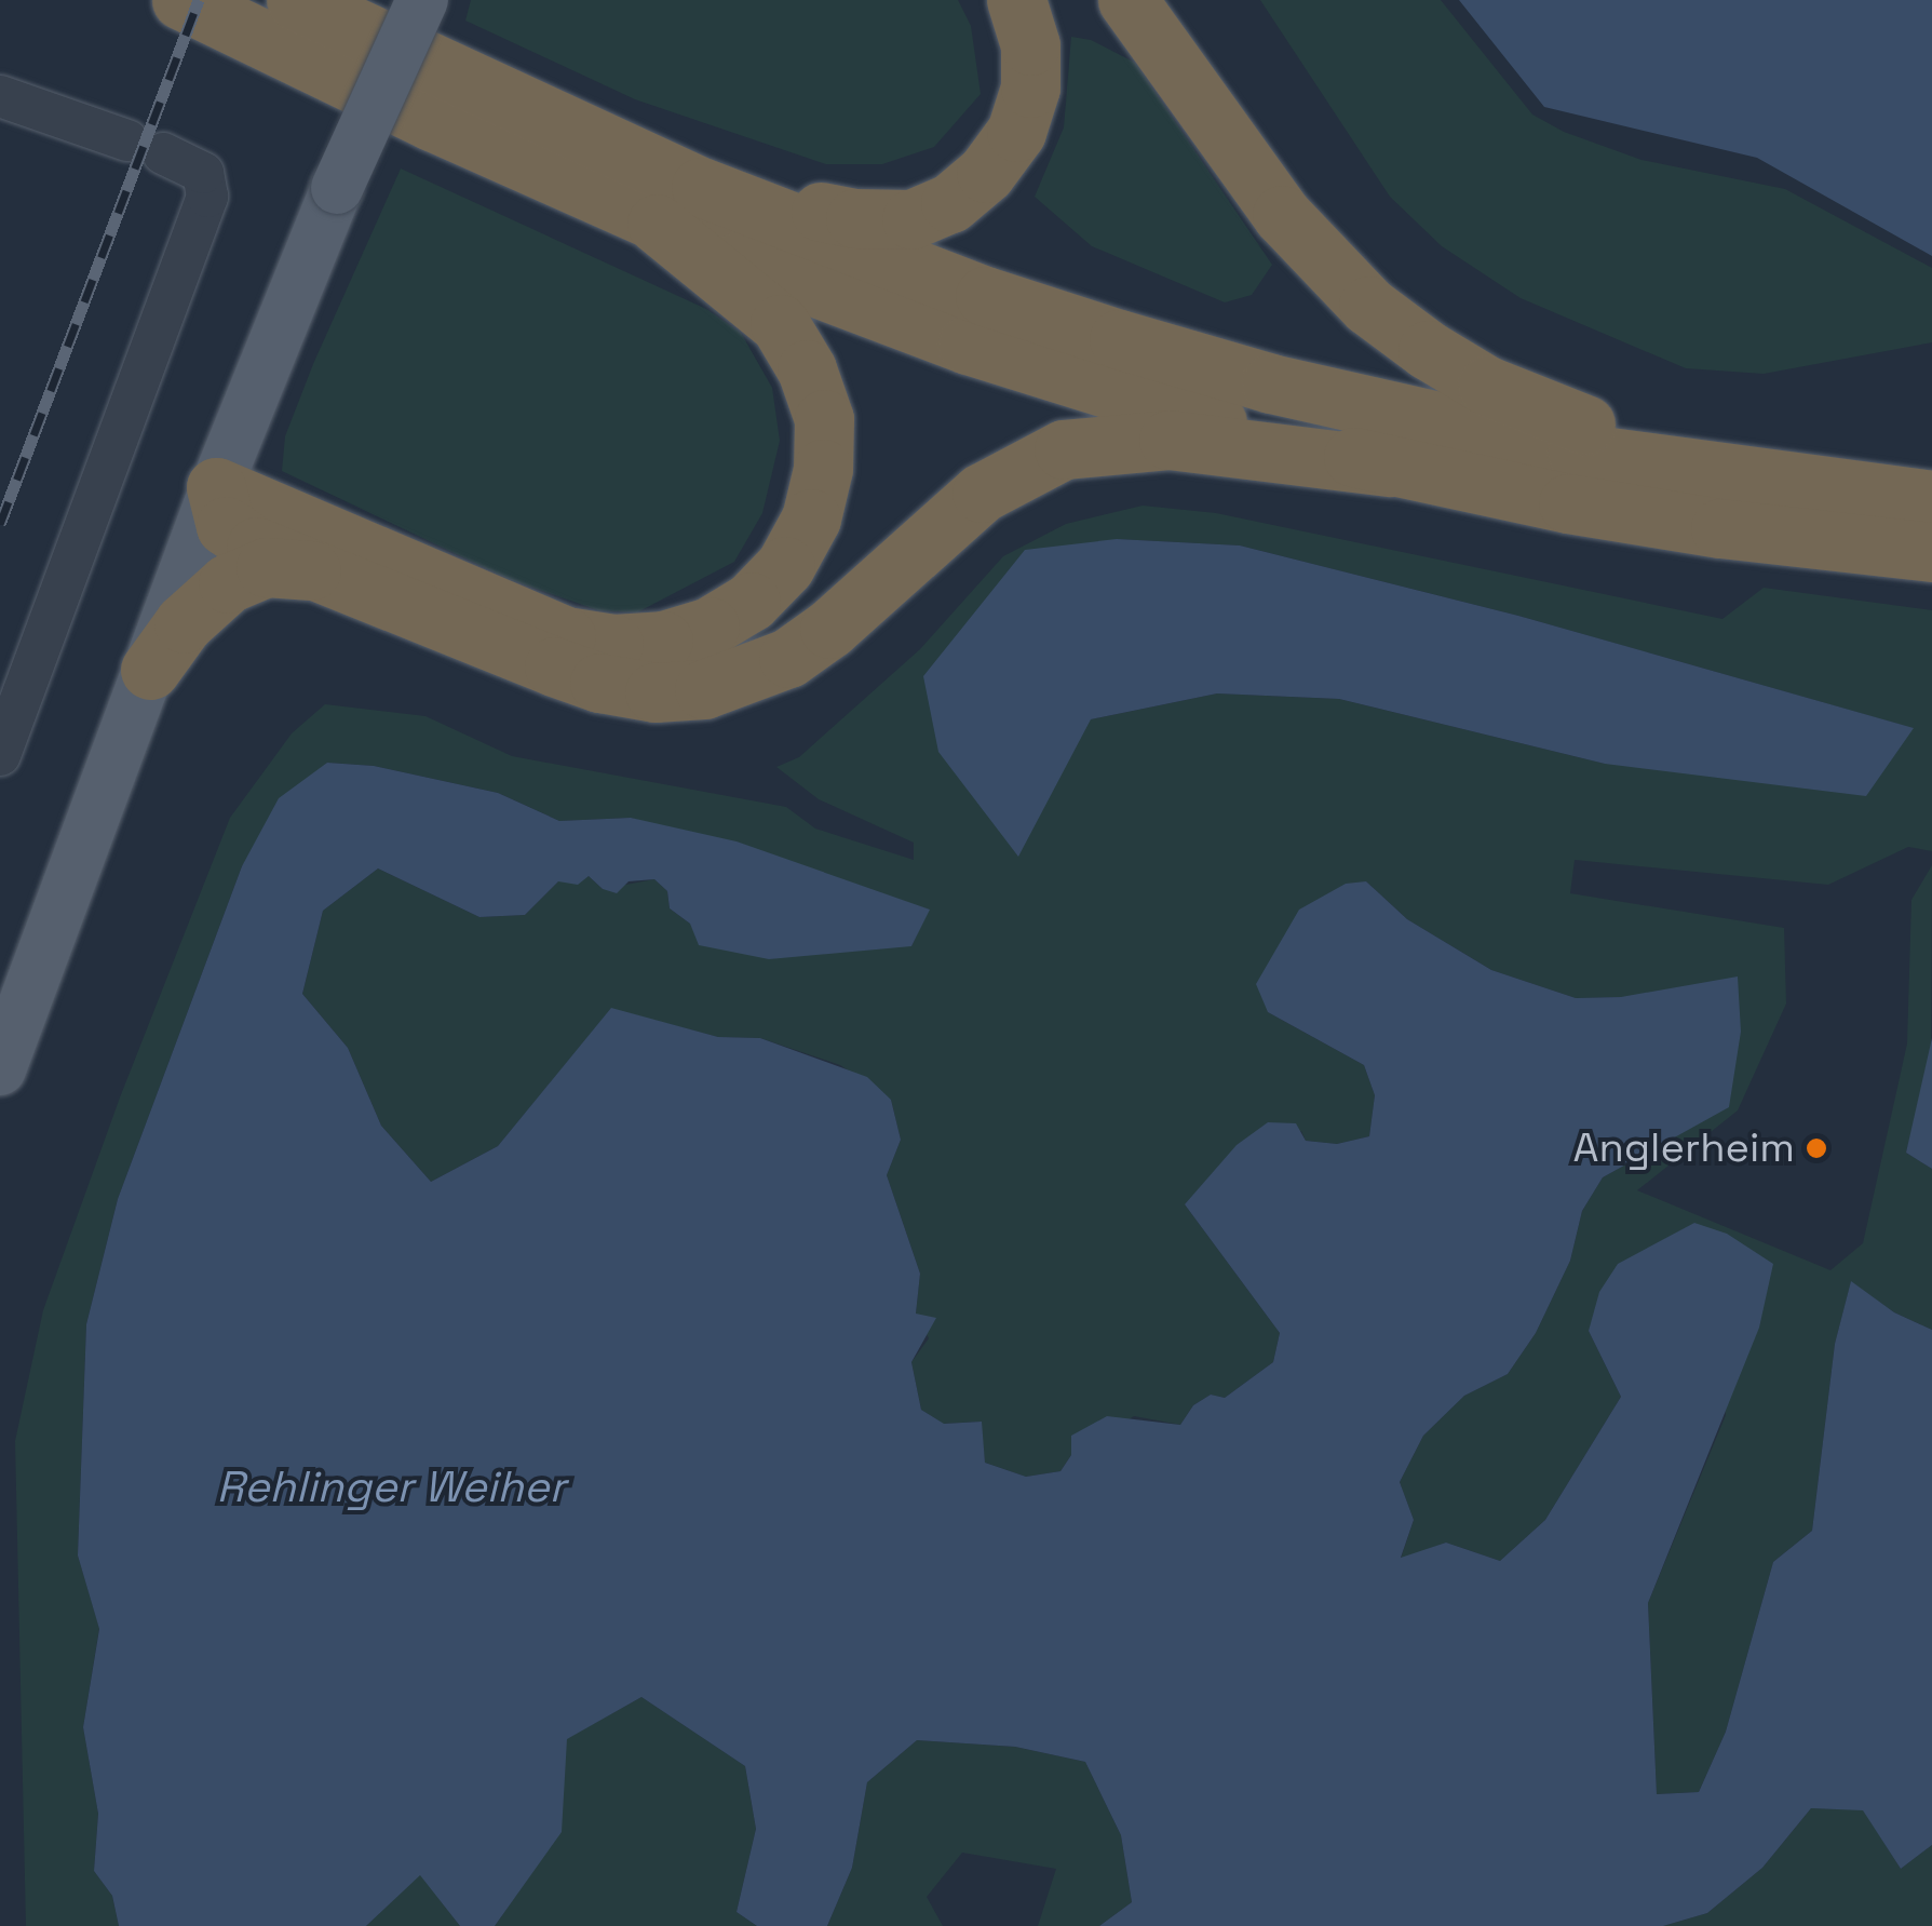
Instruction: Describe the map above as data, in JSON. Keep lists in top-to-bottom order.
{
  "water": ["Rehlinger Weiher"],
  "places": ["Anglerheim"]
}
